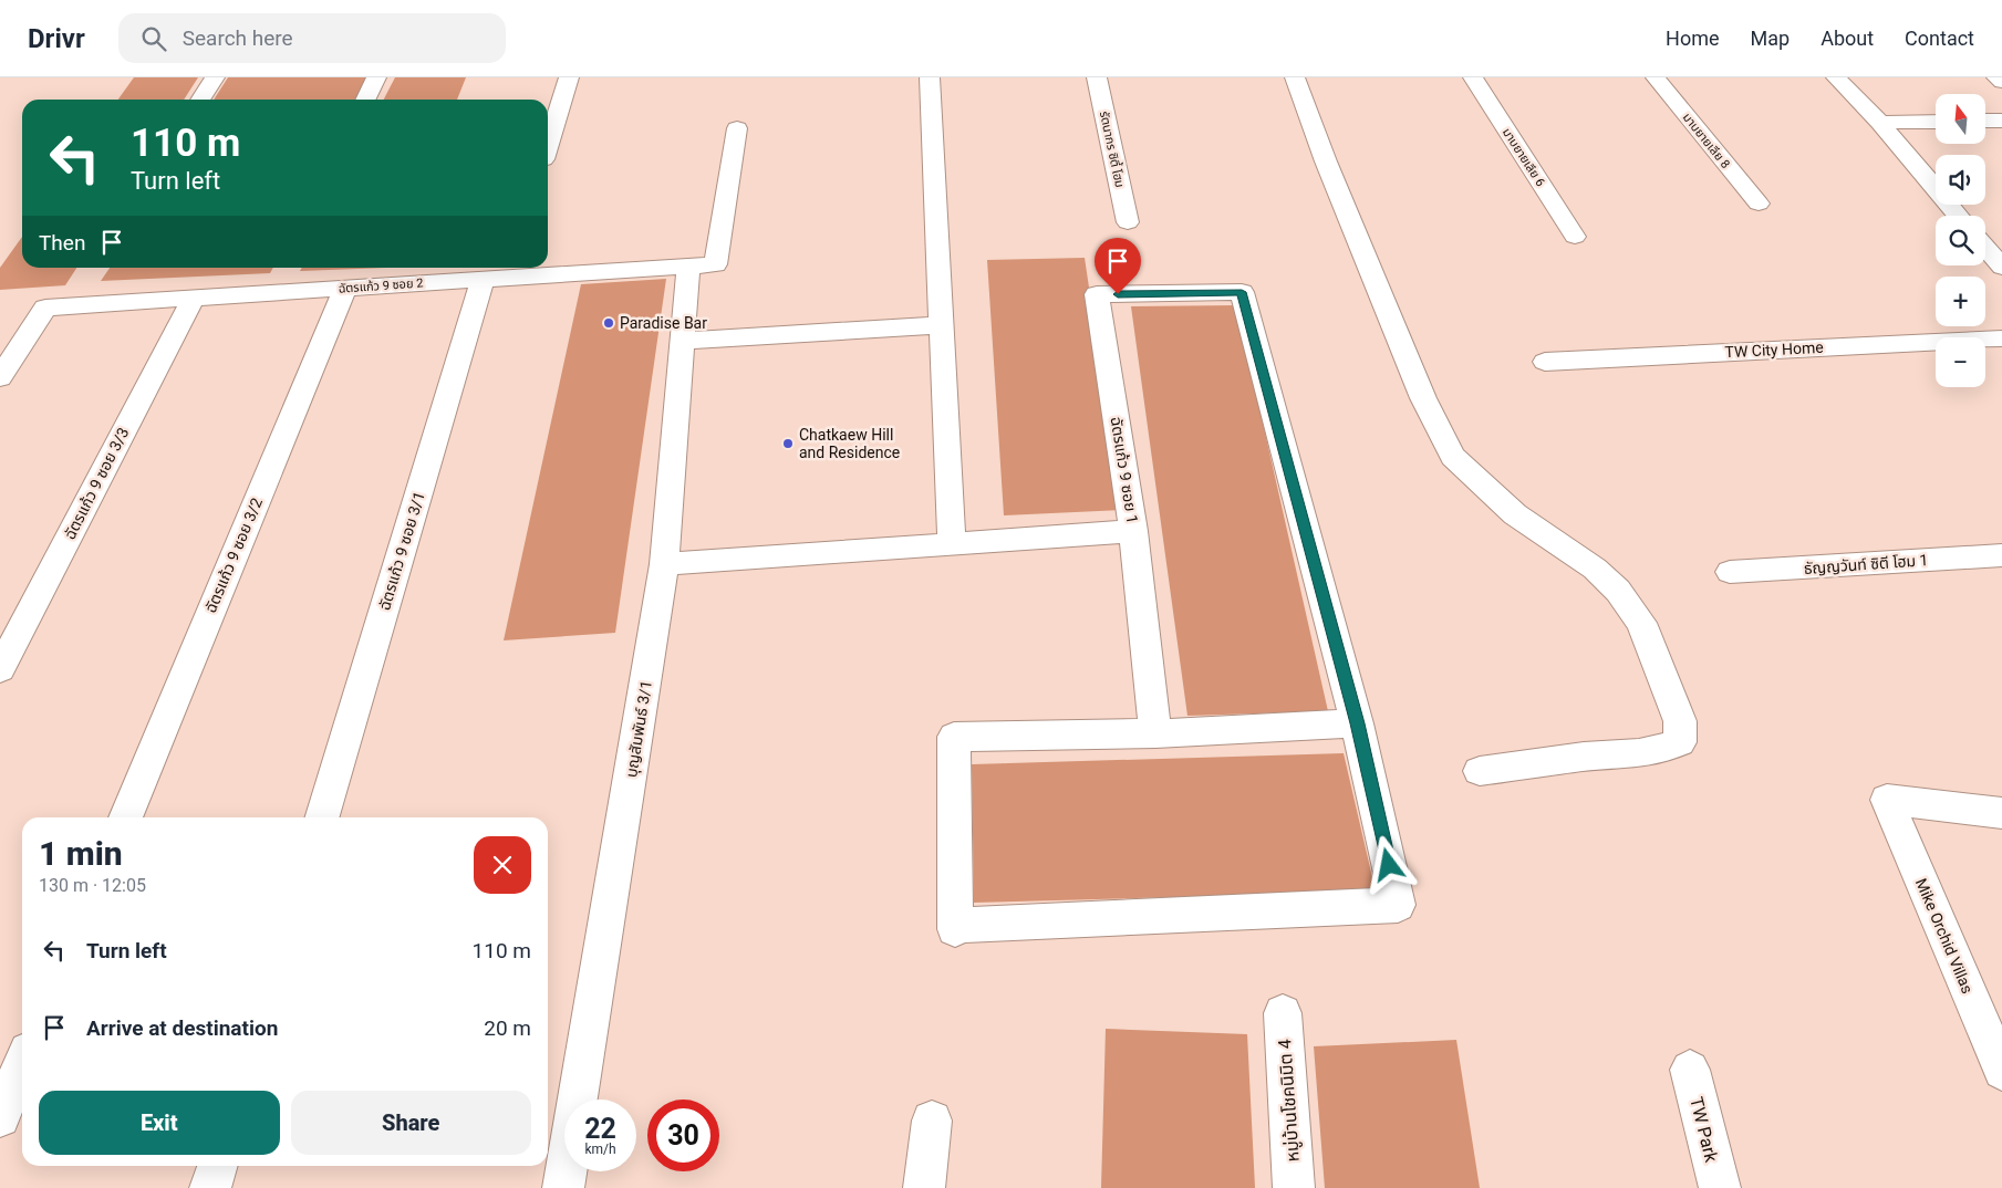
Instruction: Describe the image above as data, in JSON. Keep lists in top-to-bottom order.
{
  "streets": {
    "street": [
      "มาบยายเลีย 8",
      "รัตนากร ซิตี้ โฮม",
      "มาบยายเลีย 6",
      "ฉัตรแก้ว 9 ซอย 2",
      "TW City Home",
      "ฉัตรแก้ว 9 ซอย 1",
      "ฉัตรแก้ว 9 ซอย 3/3",
      "ฉัตรแก้ว 9 ซอย 3/1",
      "ฉัตรแก้ว 9 ซอย 3/2",
      "ธัญญวันท์ ซิตี โฮม 1",
      "บุญสัมพันธ์ 3/1",
      "Mike Orchid Villas",
      "หมู่บ้านโชคนิมิต 4",
      "TW Park"
    ]
  },
  "crossings": [
    ["ฉัตรแก้ว 9 ซอย 2", "ฉัตรแก้ว 9 ซอย 3/3"],
    ["ฉัตรแก้ว 9 ซอย 2", "ฉัตรแก้ว 9 ซอย 3/1"],
    ["ฉัตรแก้ว 9 ซอย 2", "ฉัตรแก้ว 9 ซอย 3/2"],
    ["ฉัตรแก้ว 9 ซอย 2", "บุญสัมพันธ์ 3/1"],
    ["ฉัตรแก้ว 9 ซอย 1", "บุญสัมพันธ์ 3/1"]
  ],
  "places": ["Paradise Bar", "Chatkaew Hill and Residence"],
  "north": "top",
  "page": {
    "header": "Drivr",
    "search": "Search here",
    "nav": [
      "Home",
      "Map",
      "About",
      "Contact"
    ],
    "map_buttons": ["+", "−"],
    "turn": ["110 m", "Turn left"],
    "then": "Then",
    "heading": ["1 min", "130 m · 12:05"],
    "list": [
      {
        "name": "Turn left",
        "value": "110 m"
      },
      {
        "name": "Arrive at destination",
        "value": "20 m"
      }
    ],
    "buttons": ["Exit", "Share"],
    "speed": "22 km/h",
    "limit": "30"
  }
}
